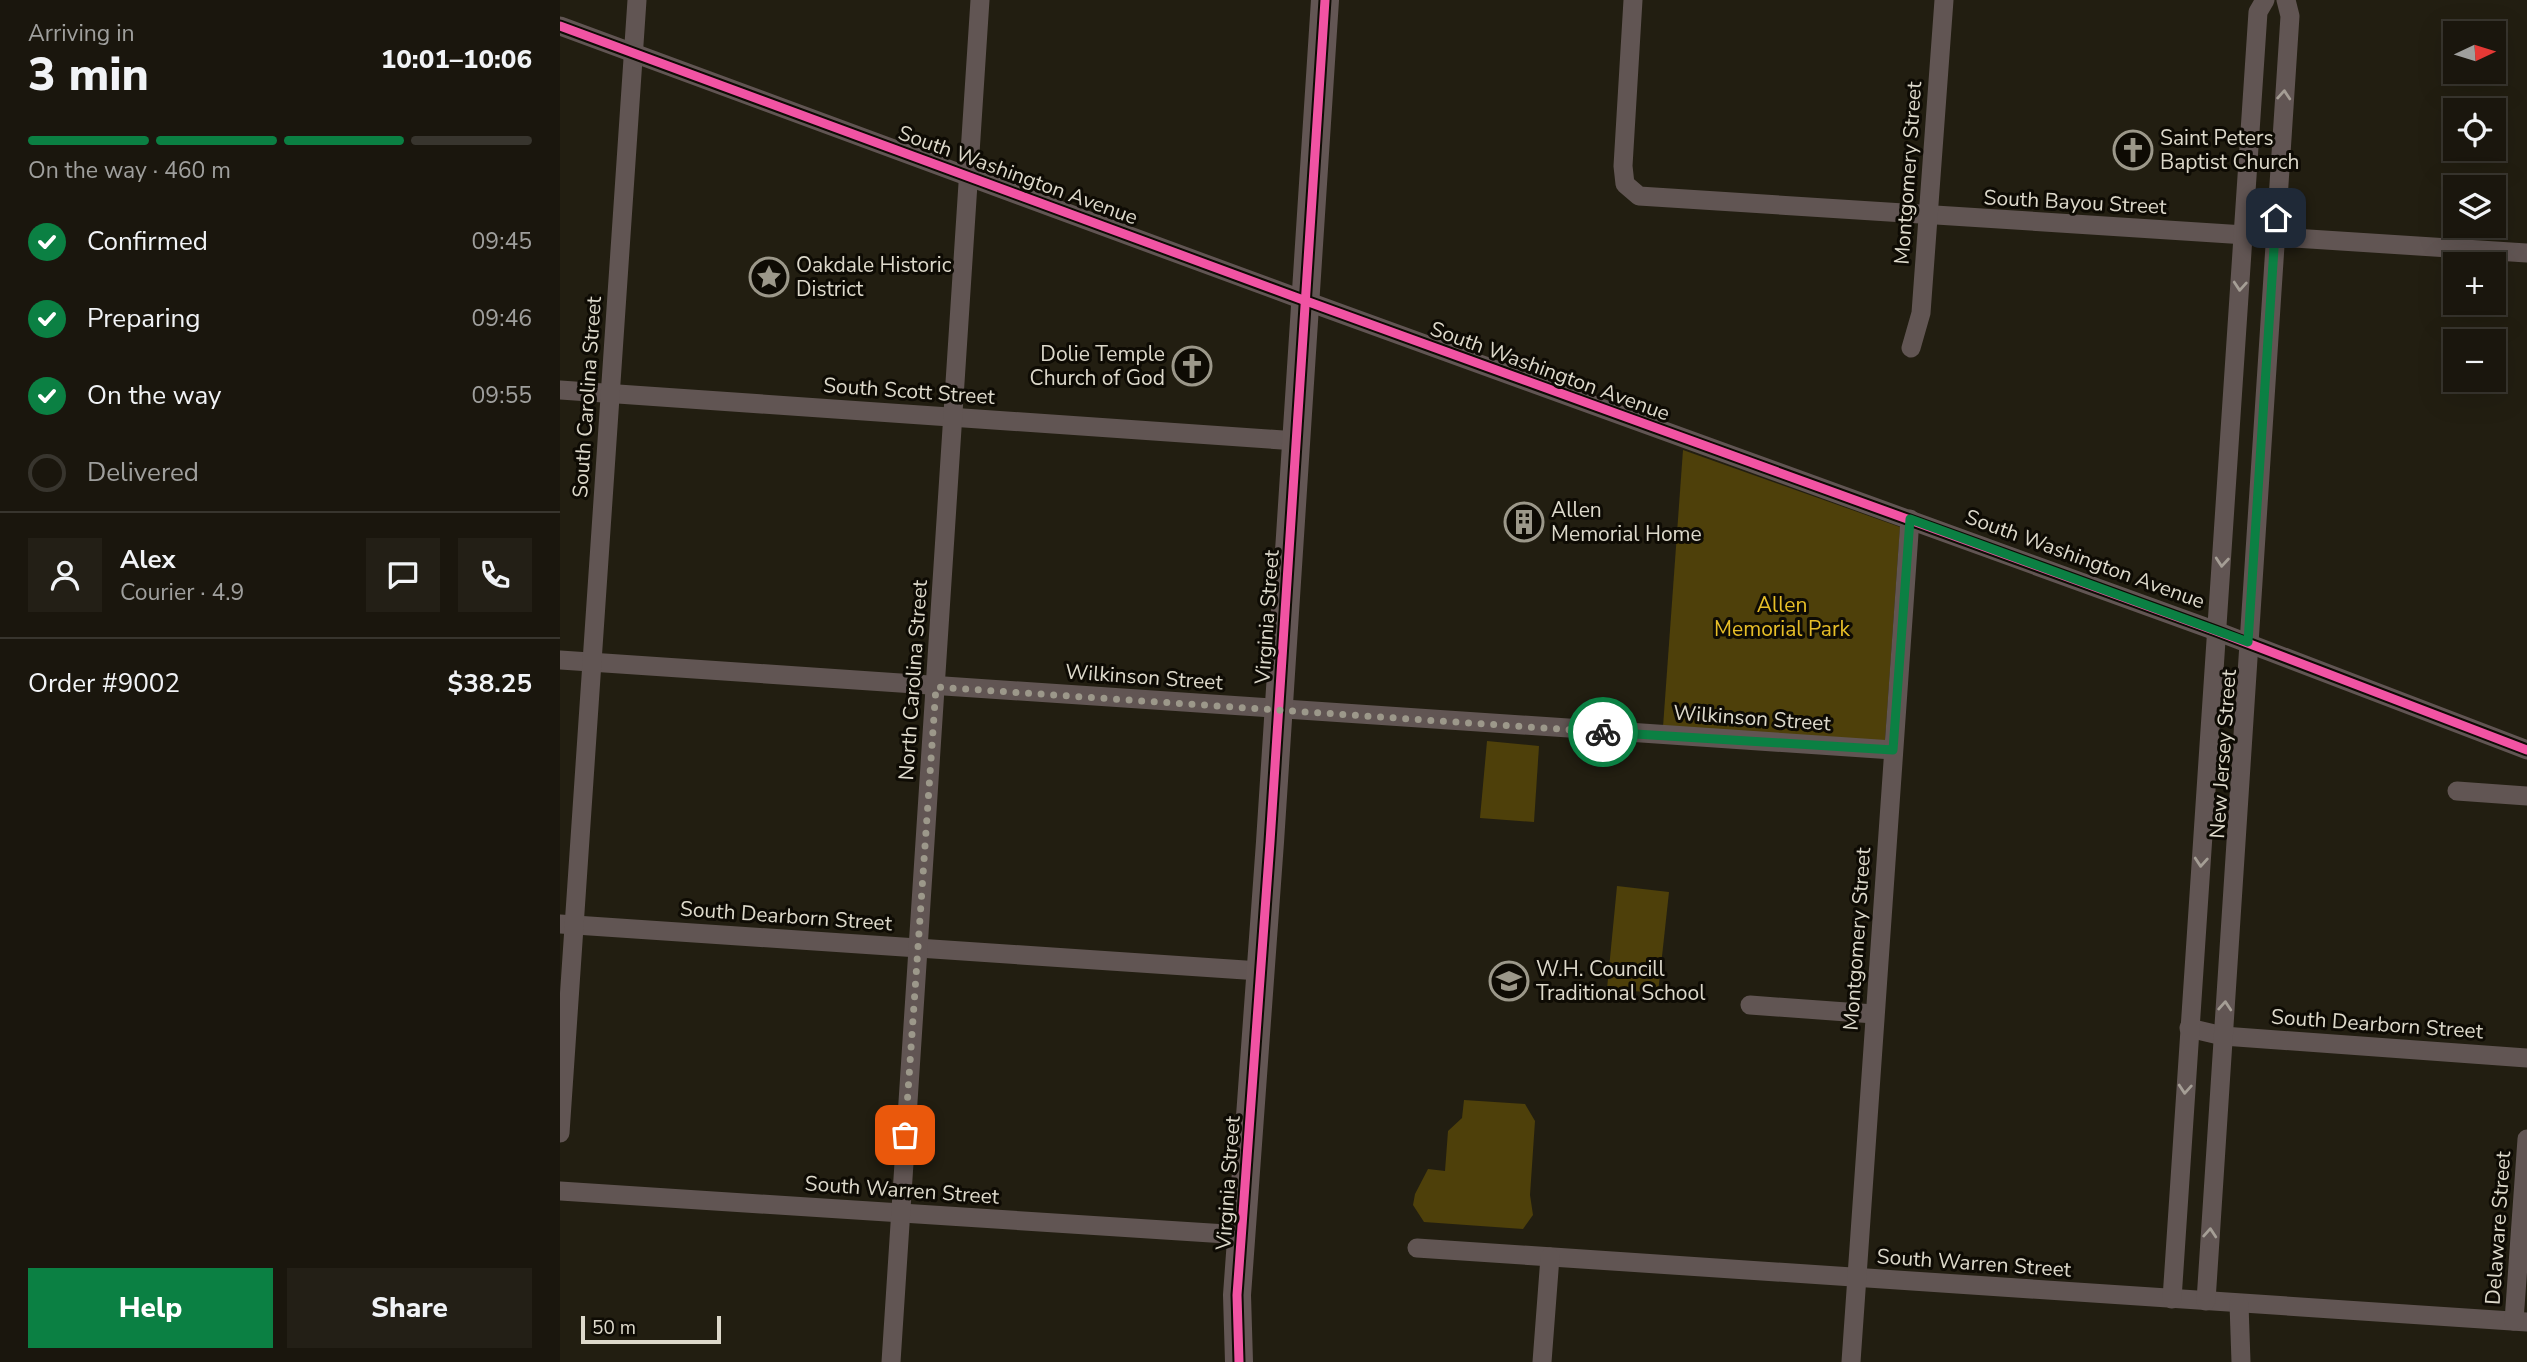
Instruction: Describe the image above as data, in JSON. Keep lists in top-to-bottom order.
{
  "streets": {
    "street": [
      "Montgomery Street",
      "South Washington Avenue",
      "South Bayou Street",
      "South Scott Street",
      "South Carolina Street",
      "Virginia Street",
      "Wilkinson Street",
      "North Carolina Street",
      "New Jersey Street",
      "South Dearborn Street",
      "South Warren Street",
      "Delaware Street"
    ]
  },
  "crossings": [
    ["Montgomery Street", "South Washington Avenue"],
    ["Montgomery Street", "South Bayou Street"],
    ["Montgomery Street", "Wilkinson Street"],
    ["Montgomery Street", "South Warren Street"],
    ["South Washington Avenue", "South Carolina Street"],
    ["South Washington Avenue", "Virginia Street"],
    ["South Washington Avenue", "North Carolina Street"],
    ["South Washington Avenue", "New Jersey Street"],
    ["South Bayou Street", "New Jersey Street"],
    ["South Scott Street", "South Carolina Street"],
    ["South Scott Street", "Virginia Street"],
    ["South Scott Street", "North Carolina Street"],
    ["South Carolina Street", "Wilkinson Street"],
    ["South Carolina Street", "South Dearborn Street"],
    ["Virginia Street", "Wilkinson Street"],
    ["Virginia Street", "South Dearborn Street"],
    ["Virginia Street", "South Warren Street"],
    ["Wilkinson Street", "North Carolina Street"],
    ["North Carolina Street", "South Dearborn Street"],
    ["North Carolina Street", "South Warren Street"],
    ["New Jersey Street", "South Dearborn Street"],
    ["New Jersey Street", "South Warren Street"],
    ["South Warren Street", "Delaware Street"]
  ],
  "parks": ["Allen Memorial Park"],
  "places": {
    "church": ["Saint Peters Baptist Church", "Dolie Temple Church of God"],
    "place": ["Oakdale Historic District"],
    "building": ["Allen Memorial Home"],
    "school or university": ["W.H. Councill Traditional School"]
  },
  "scale_bar": "50 m",
  "north": "right",
  "page": {
    "heading": ["3 min", "Arriving in", "10:01–10:06"],
    "panel": [
      "Alex",
      "Courier · 4.9",
      "Order #9002",
      "$38.25"
    ],
    "map_buttons": ["+", "−"],
    "bar": "On the way · 460 m",
    "list": [
      ["Confirmed", "09:45"],
      ["Preparing", "09:46"],
      ["On the way", "09:55"],
      "Delivered"
    ],
    "buttons": ["Help", "Share"],
    "scale": "50 m"
  }
}
